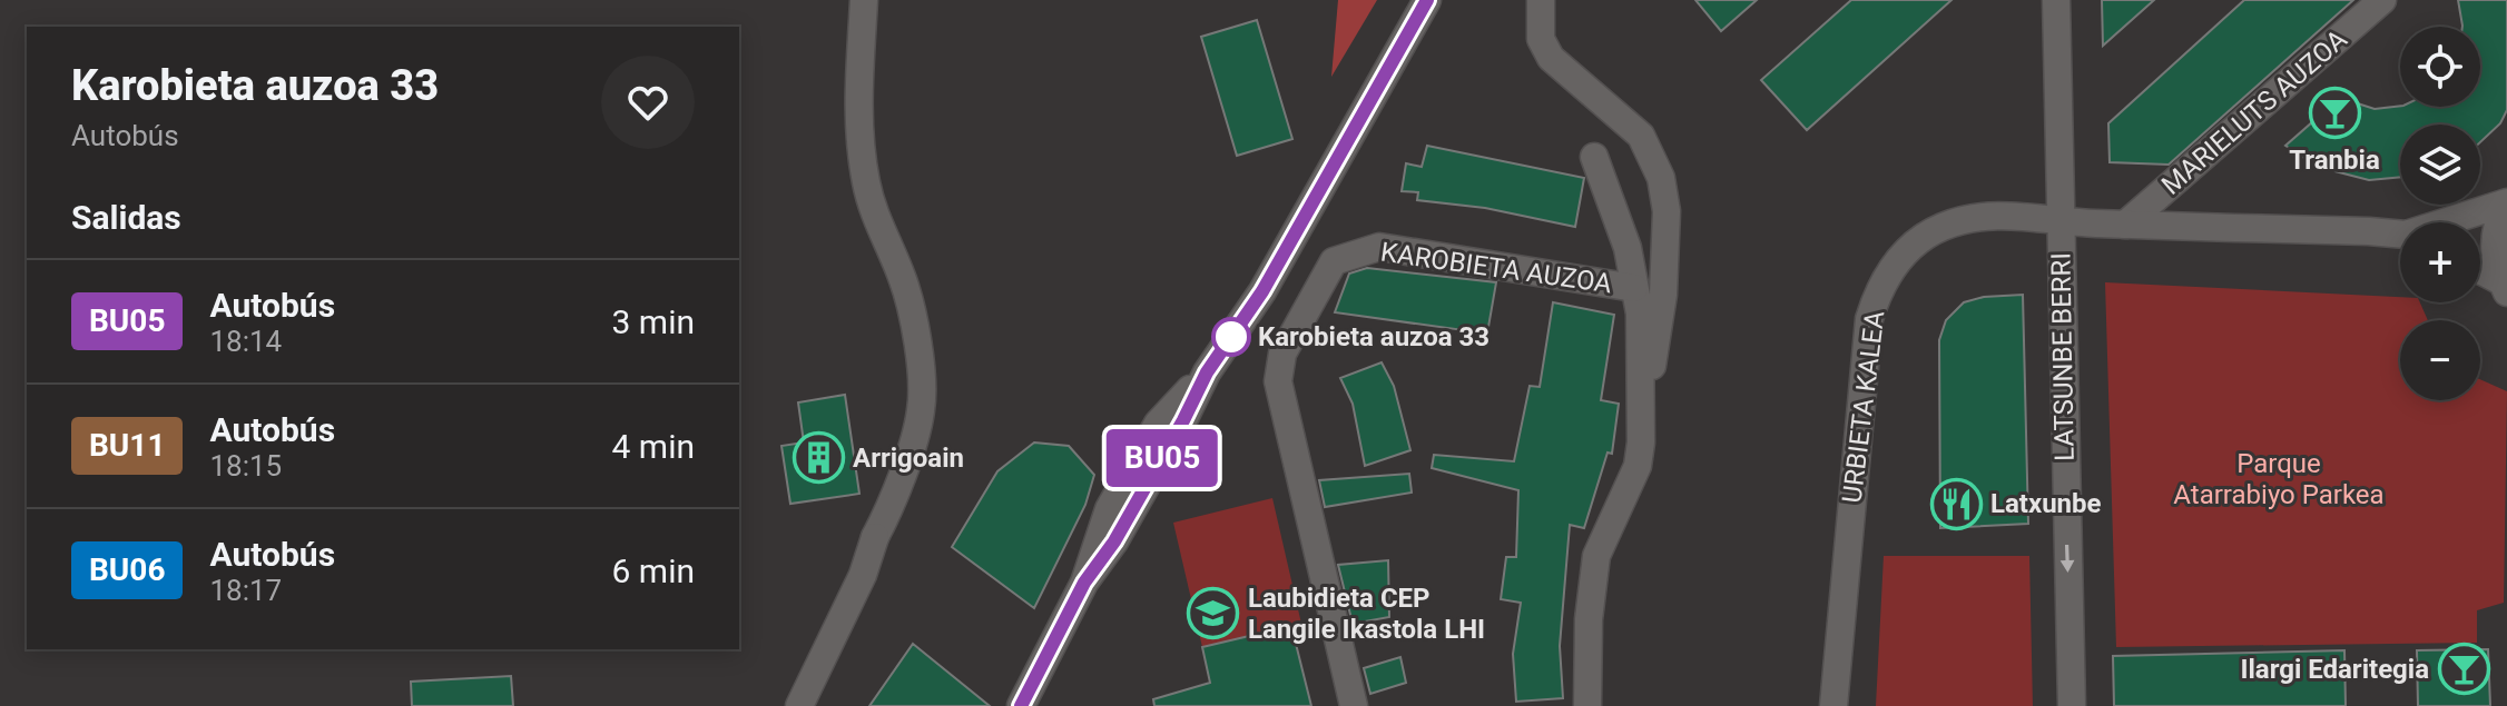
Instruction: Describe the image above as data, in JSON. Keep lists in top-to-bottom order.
{
  "streets": {
    "street": [
      "MARIELUTS AUZOA",
      "KAROBIETA AUZOA",
      "LATSUNBE BERRI",
      "URBIETA KALEA"
    ]
  },
  "crossings": [
    ["MARIELUTS AUZOA", "URBIETA KALEA"],
    ["LATSUNBE BERRI", "URBIETA KALEA"]
  ],
  "one_way": ["LATSUNBE BERRI"],
  "parks": ["Parque Atarrabiyo Parkea"],
  "places": {
    "bar": ["Tranbia", "Ilargi Edaritegia"],
    "other": ["Karobieta auzoa 33"],
    "building": ["Arrigoain"],
    "restaurant": ["Latxunbe"],
    "school or university": ["Laubidieta CEP Langile Ikastola LHI"]
  },
  "lines": ["bus line BU05"],
  "page": {
    "on_map": "BU05",
    "map_buttons": ["+", "−"],
    "heading": [
      ["Karobieta auzoa 33", "Autobús"],
      "Salidas"
    ],
    "list": [
      {
        "mark": "BU05",
        "name": "Autobús",
        "note": "18:14",
        "value": "3 min"
      },
      {
        "mark": "BU11",
        "name": "Autobús",
        "note": "18:15",
        "value": "4 min"
      },
      {
        "mark": "BU06",
        "name": "Autobús",
        "note": "18:17",
        "value": "6 min"
      }
    ]
  }
}
